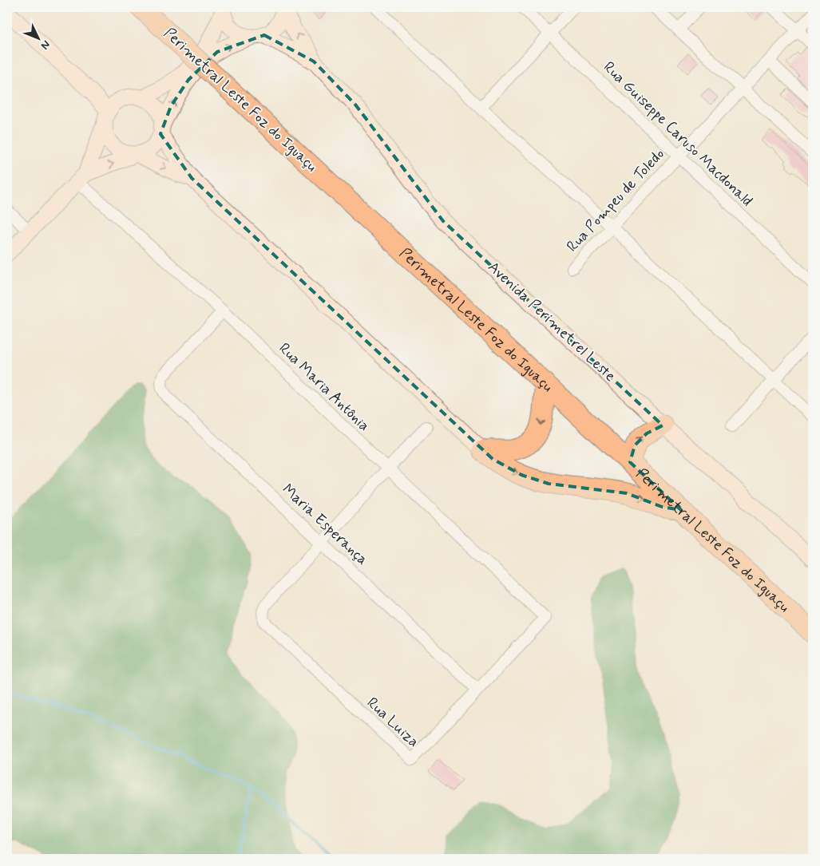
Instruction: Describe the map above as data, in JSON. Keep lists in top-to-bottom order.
{
  "streets": {
    "highway": ["Perimetral Leste Foz do Iguaçu"],
    "street": [
      "Rua Guiseppe Caruso Macdonald",
      "Rua Pompeu de Toledo",
      "Avenida Perimetrel Leste",
      "Rua Maria Antônia",
      "Maria Esperança",
      "Rua Luiza"
    ]
  },
  "crossings": [
    ["Rua Guiseppe Caruso Macdonald", "Rua Pompeu de Toledo"],
    ["Rua Maria Antônia", "Maria Esperança"],
    ["Rua Maria Antônia", "Rua Luiza"],
    ["Maria Esperança", "Rua Luiza"]
  ],
  "north": "bottom right"
}
